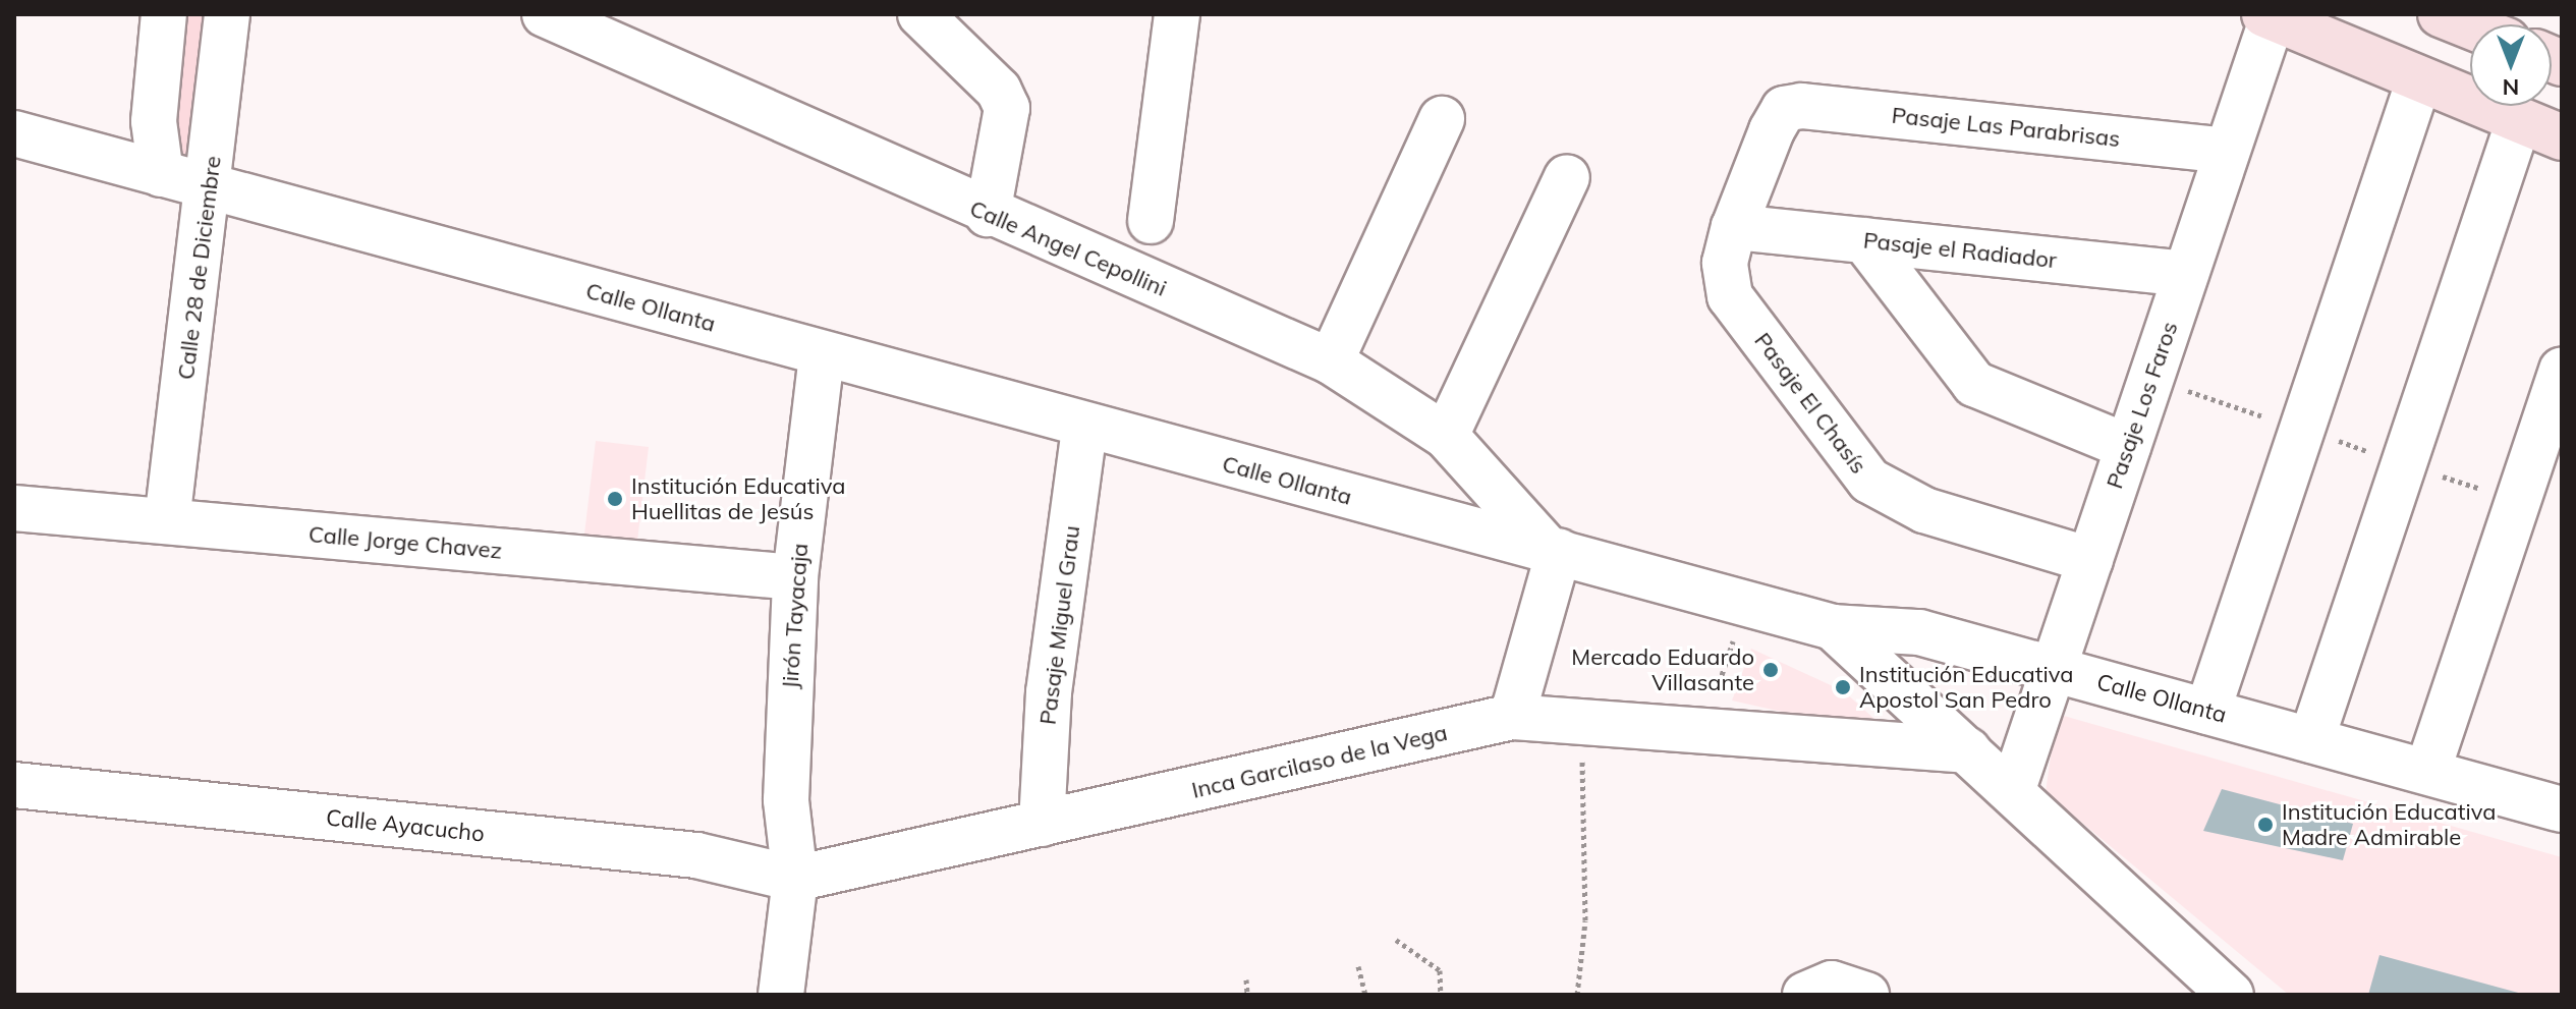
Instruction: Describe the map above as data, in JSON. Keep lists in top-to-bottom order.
{
  "streets": {
    "street": [
      "Pasaje Las Parabrisas",
      "Calle Angel Cepollini",
      "Pasaje el Radiador",
      "Calle 28 de Diciembre",
      "Calle Ollanta",
      "Pasaje El Chasís",
      "Pasaje Los Faros",
      "Calle Jorge Chavez",
      "Jirón Tayacaja",
      "Pasaje Miguel Grau",
      "Inca Garcilaso de la Vega",
      "Calle Ayacucho"
    ]
  },
  "crossings": [
    ["Pasaje Las Parabrisas", "Pasaje El Chasís"],
    ["Pasaje Las Parabrisas", "Pasaje Los Faros"],
    ["Calle Angel Cepollini", "Calle Ollanta"],
    ["Pasaje el Radiador", "Pasaje El Chasís"],
    ["Pasaje el Radiador", "Pasaje Los Faros"],
    ["Calle 28 de Diciembre", "Calle Ollanta"],
    ["Calle 28 de Diciembre", "Calle Jorge Chavez"],
    ["Calle Ollanta", "Pasaje Los Faros"],
    ["Calle Ollanta", "Jirón Tayacaja"],
    ["Calle Ollanta", "Pasaje Miguel Grau"],
    ["Pasaje El Chasís", "Pasaje Los Faros"],
    ["Calle Jorge Chavez", "Jirón Tayacaja"],
    ["Jirón Tayacaja", "Inca Garcilaso de la Vega"],
    ["Jirón Tayacaja", "Calle Ayacucho"],
    ["Pasaje Miguel Grau", "Inca Garcilaso de la Vega"],
    ["Inca Garcilaso de la Vega", "Calle Ayacucho"]
  ],
  "places": [
    "Institución Educativa Huellitas de Jesús",
    "Mercado Eduardo Villasante",
    "Institución Educativa Apostol San Pedro",
    "Institución Educativa Madre Admirable"
  ],
  "north": "bottom"
}
